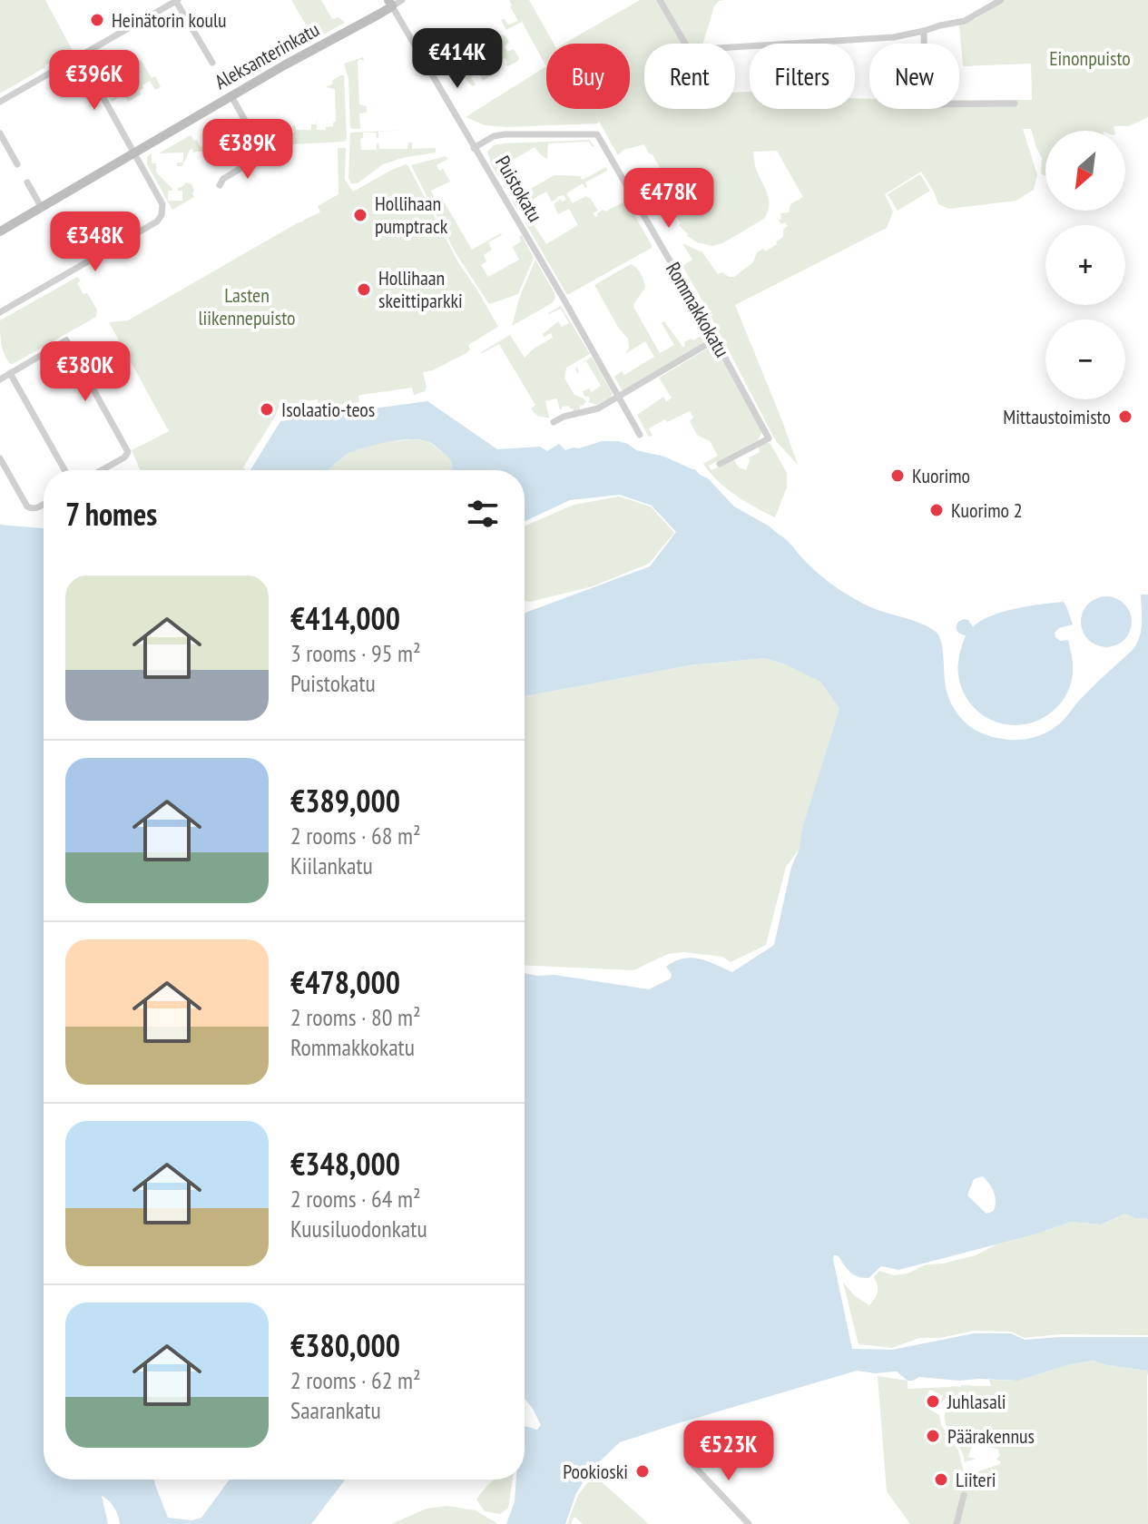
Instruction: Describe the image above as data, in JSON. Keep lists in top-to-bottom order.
{
  "streets": {
    "main road": ["Aleksanterinkatu"],
    "street": ["Puistokatu", "Rommakkokatu"]
  },
  "crossings": [
    ["Aleksanterinkatu", "Puistokatu"],
    ["Puistokatu", "Rommakkokatu"]
  ],
  "parks": ["Einonpuisto", "Lasten liikennepuisto"],
  "places": [
    "Heinätorin koulu",
    "Hollihaan pumptrack",
    "Hollihaan skeittiparkki",
    "Isolaatio-teos",
    "Mittaustoimisto",
    "Kuorimo",
    "Kuorimo 2",
    "Juhlasali",
    "Päärakennus",
    "Pookioski",
    "Liiteri"
  ],
  "north": "bottom left",
  "page": {
    "price": [
      "€414K",
      "€396K",
      "€389K",
      "€478K",
      "€348K",
      "€380K",
      "€523K"
    ],
    "chip": [
      "Buy",
      "Rent",
      "Filters",
      "New"
    ],
    "map_buttons": ["+", "−"],
    "heading": "7 homes",
    "list": [
      {
        "name": "€414,000",
        "note": "3 rooms · 95 m² · Puistokatu"
      },
      {
        "name": "€389,000",
        "note": "2 rooms · 68 m² · Kiilankatu"
      },
      {
        "name": "€478,000",
        "note": "2 rooms · 80 m² · Rommakkokatu"
      },
      {
        "name": "€348,000",
        "note": "2 rooms · 64 m² · Kuusiluodonkatu"
      },
      {
        "name": "€380,000",
        "note": "2 rooms · 62 m² · Saarankatu"
      }
    ]
  }
}
